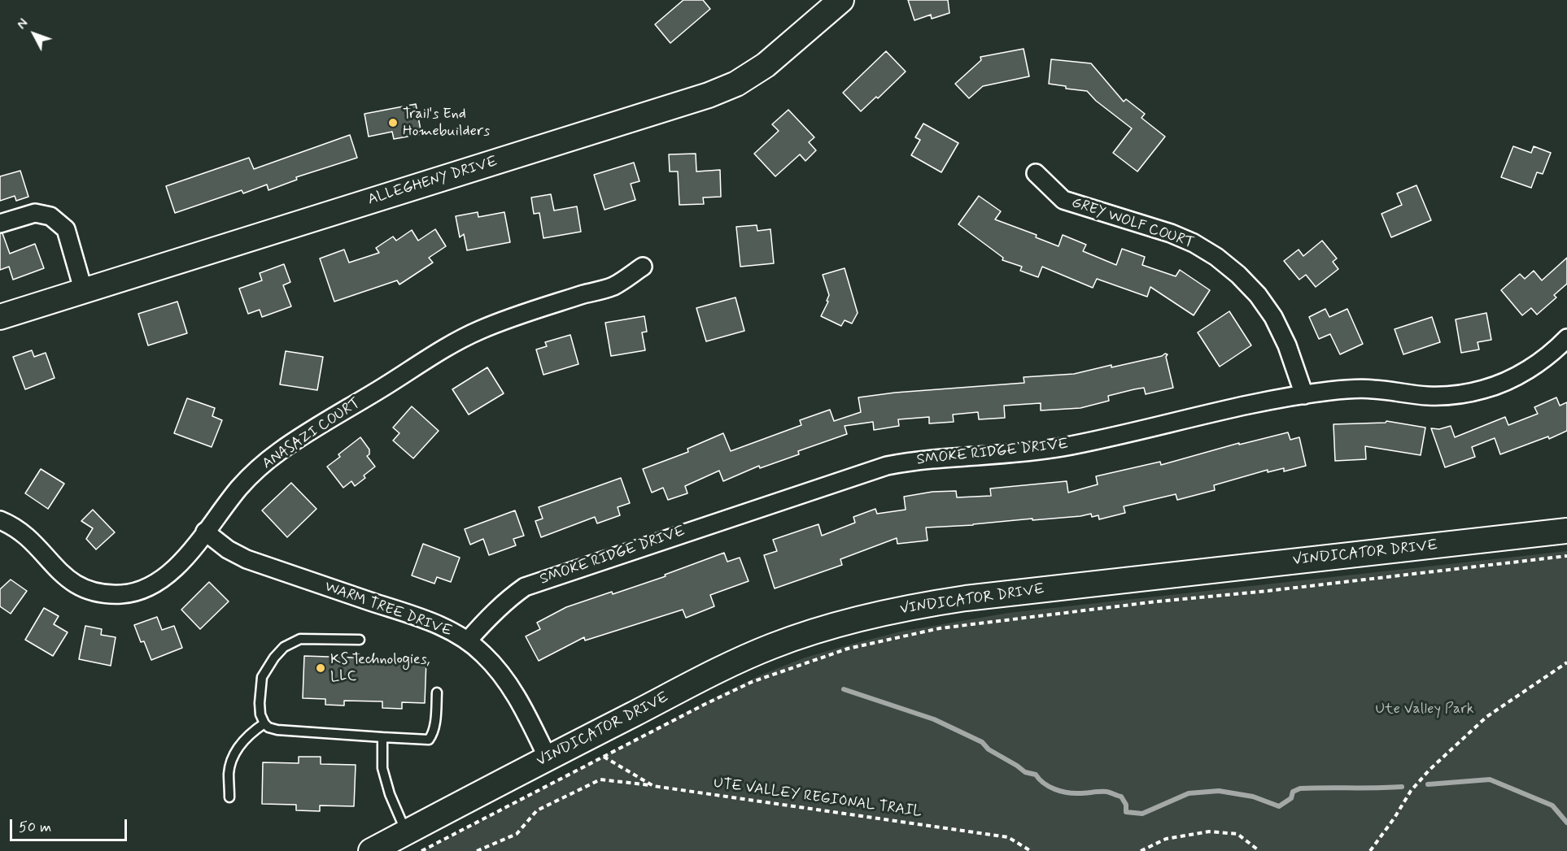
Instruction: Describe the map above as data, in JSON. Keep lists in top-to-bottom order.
{
  "streets": {
    "main road": ["ALLEGHENY DRIVE", "VINDICATOR DRIVE"],
    "street": [
      "GREY WOLF COURT",
      "ANASAZI COURT",
      "SMOKE RIDGE DRIVE",
      "WARM TREE DRIVE"
    ],
    "path": ["UTE VALLEY REGIONAL TRAIL"]
  },
  "crossings": [
    ["GREY WOLF COURT", "SMOKE RIDGE DRIVE"],
    ["ANASAZI COURT", "WARM TREE DRIVE"],
    ["SMOKE RIDGE DRIVE", "WARM TREE DRIVE"],
    ["VINDICATOR DRIVE", "WARM TREE DRIVE"]
  ],
  "parks": ["Ute Valley Park"],
  "places": ["Trail's End Homebuilders", "KS Technologies, LLC"],
  "scale_bar": "50 m",
  "north": "top left"
}
